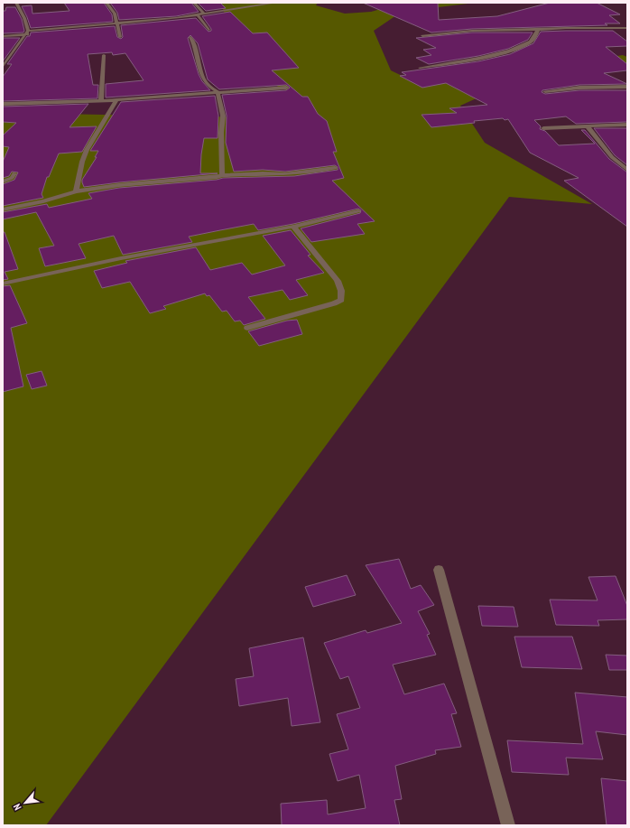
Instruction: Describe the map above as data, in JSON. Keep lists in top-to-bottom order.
{
  "north": "bottom left"
}
